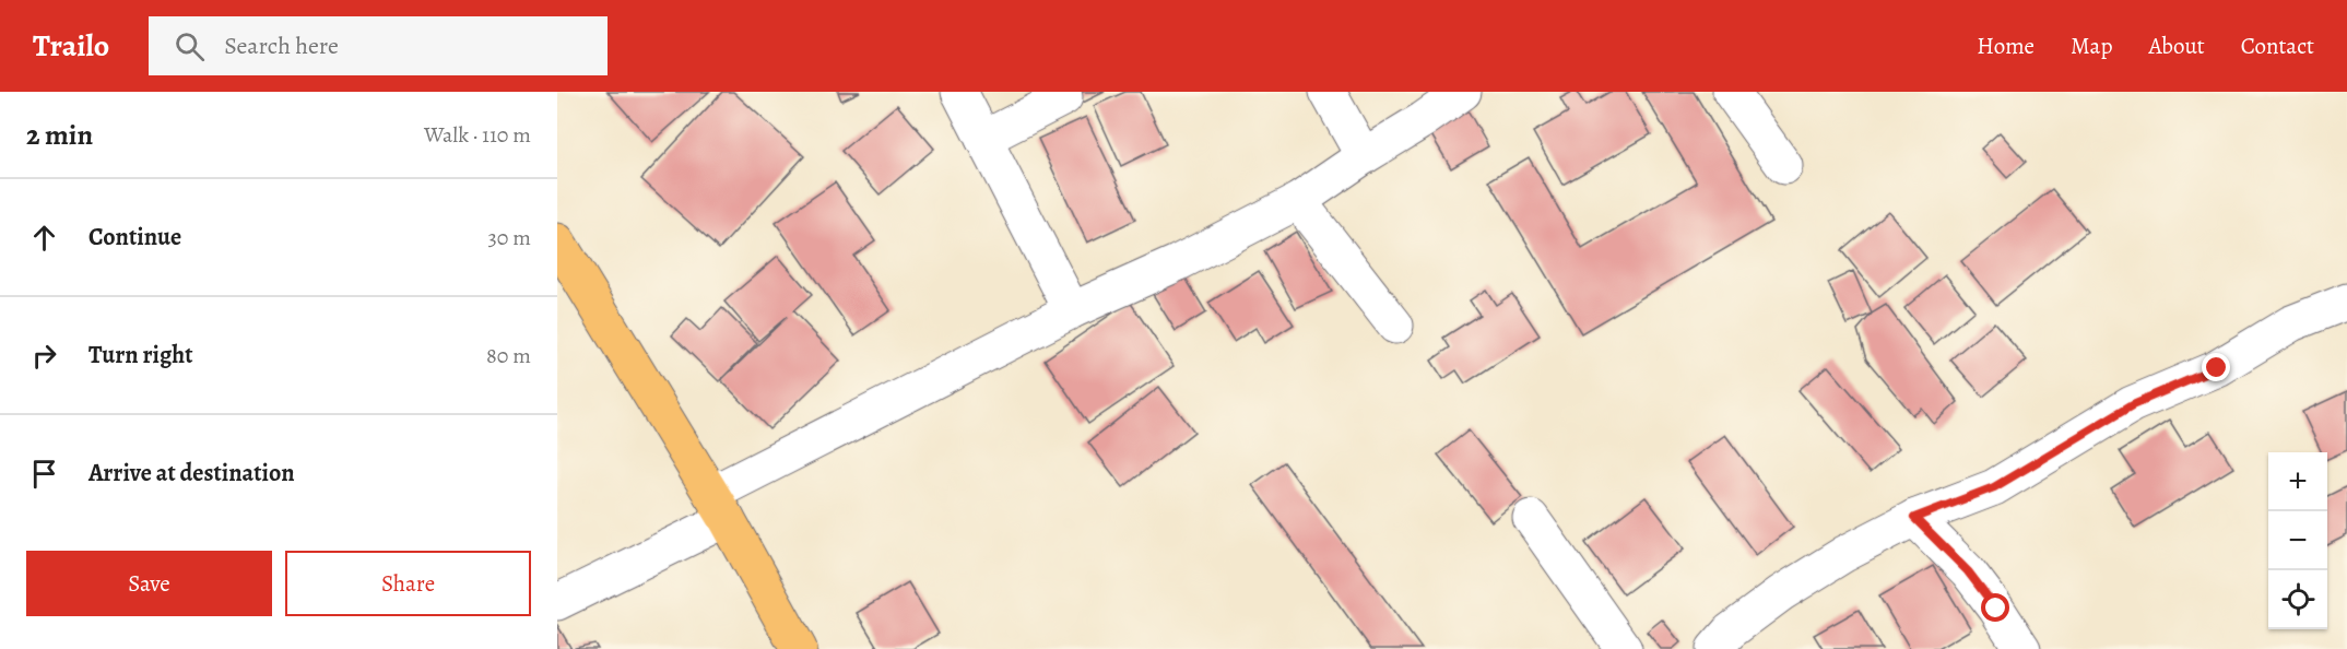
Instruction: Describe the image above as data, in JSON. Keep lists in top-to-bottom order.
{
  "page": {
    "header": "Trailo",
    "search": "Search here",
    "nav": [
      "Home",
      "Map",
      "About",
      "Contact"
    ],
    "heading": ["2 min", "Walk · 110 m"],
    "list": [
      ["Continue", "30 m"],
      ["Turn right", "80 m"],
      "Arrive at destination"
    ],
    "map_buttons": ["+", "−"],
    "buttons": ["Save", "Share"]
  }
}
